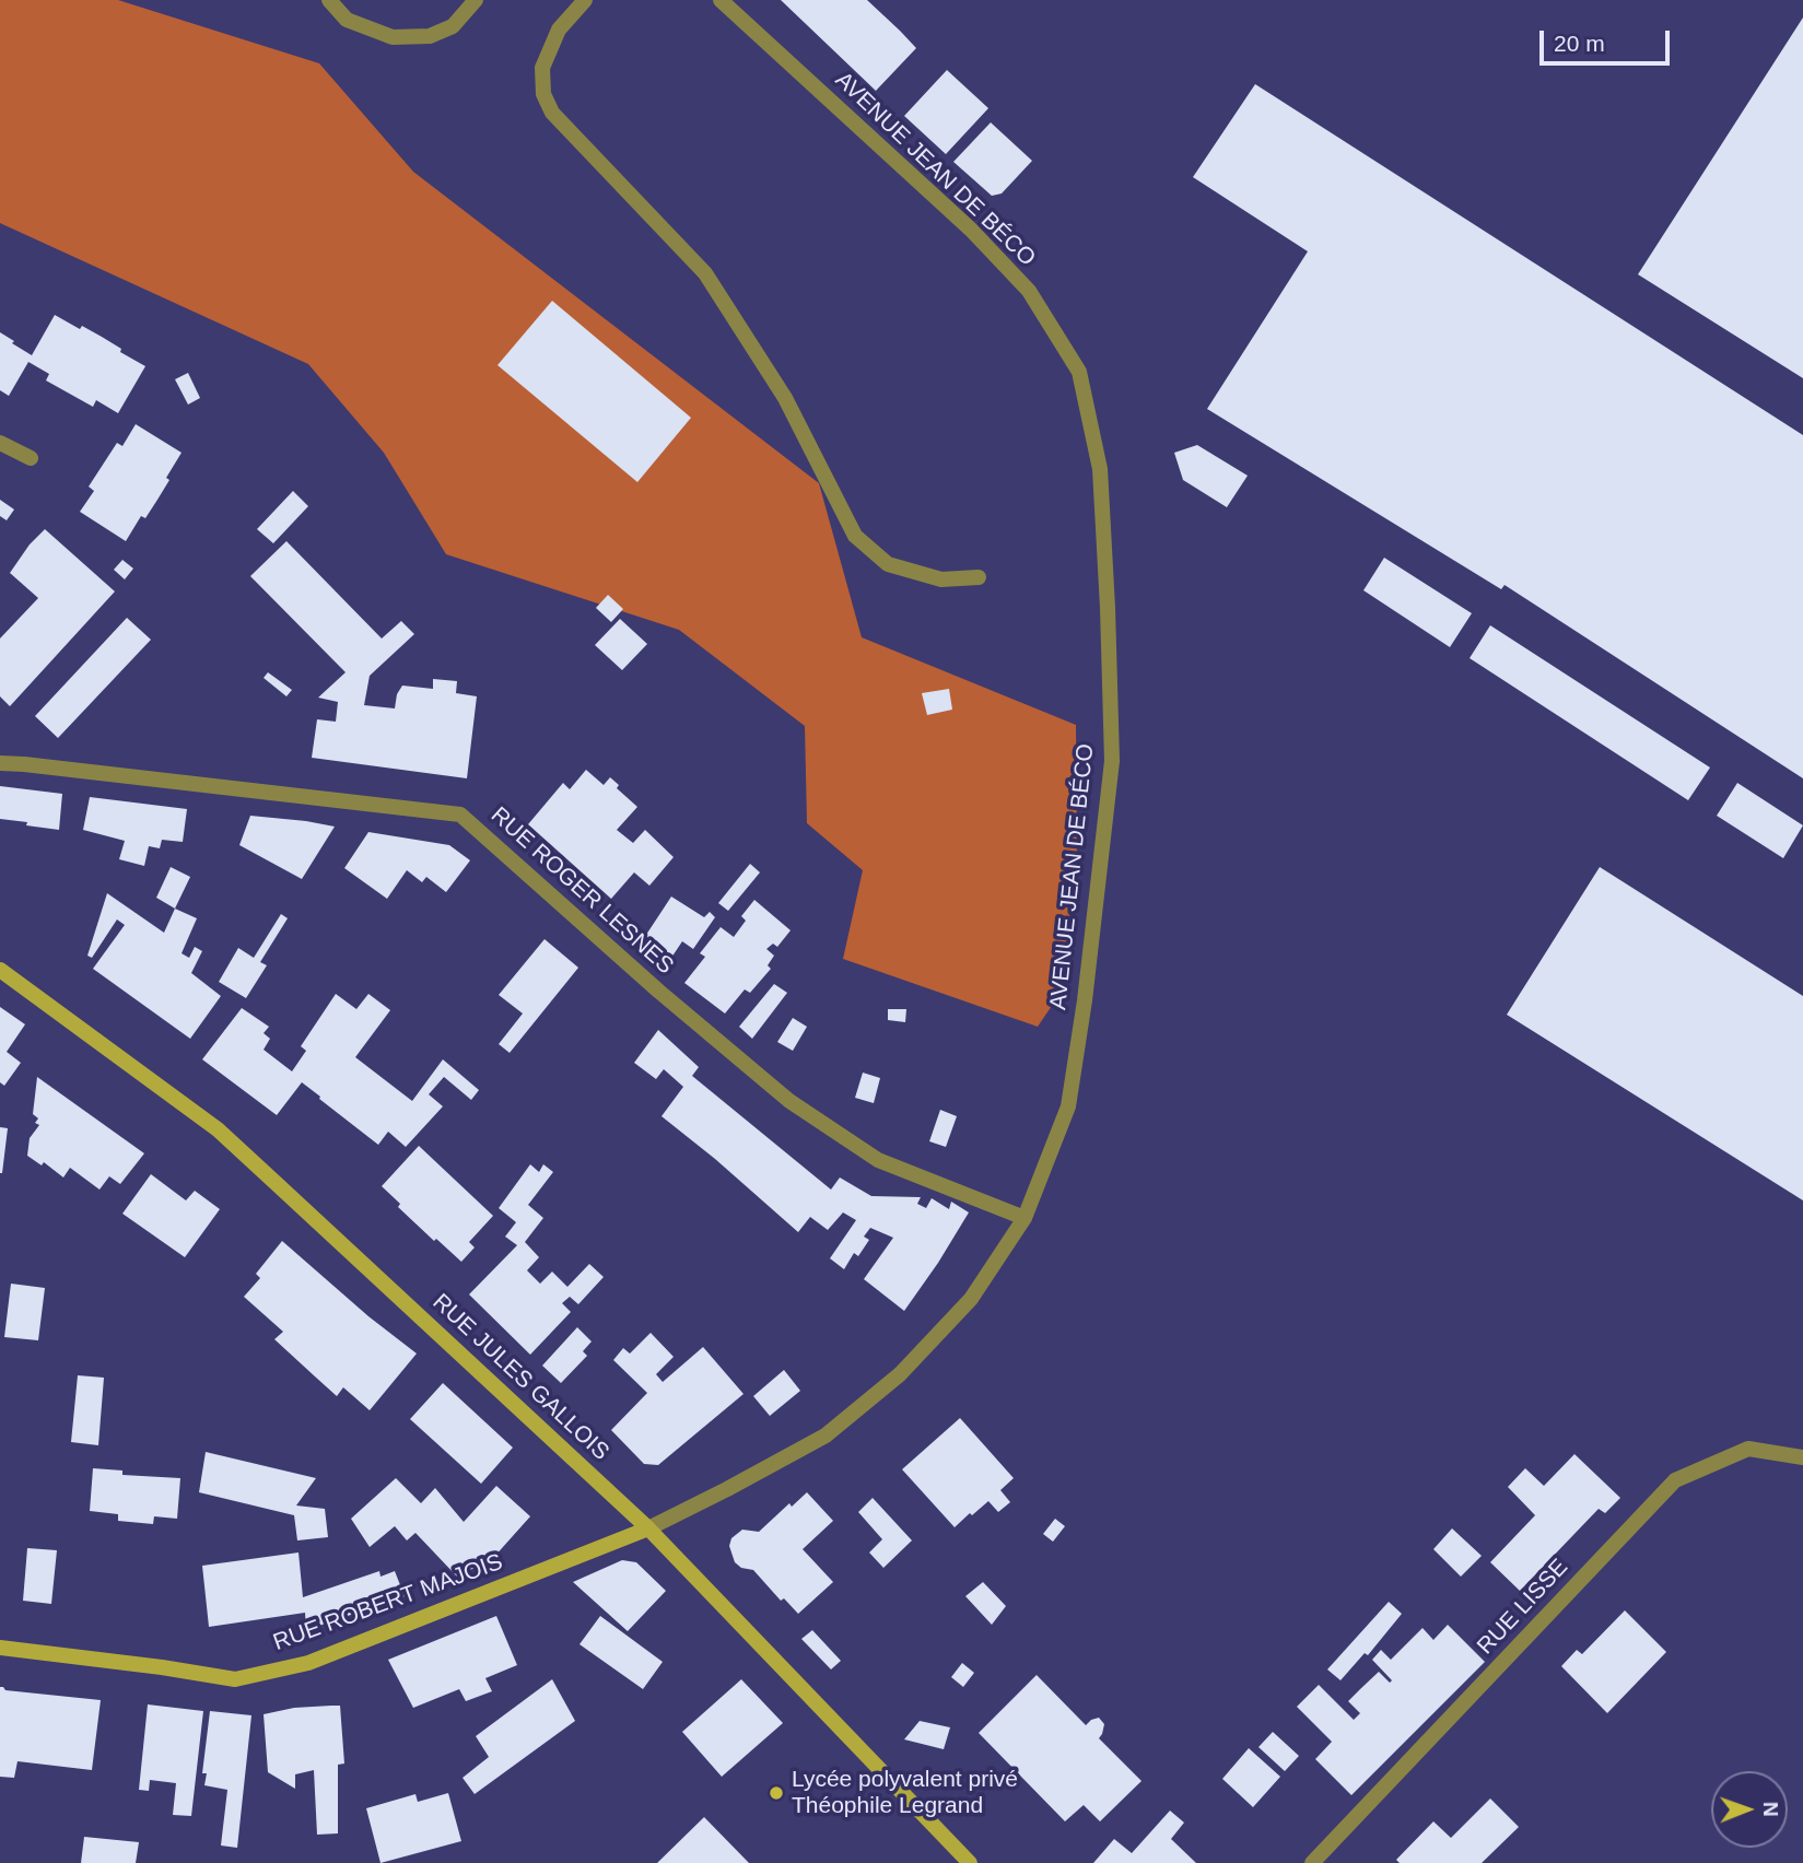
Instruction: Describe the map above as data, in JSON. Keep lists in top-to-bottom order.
{
  "streets": {
    "street": [
      "AVENUE JEAN DE BÉCO",
      "RUE ROGER LESNES",
      "RUE JULES GALLOIS",
      "RUE ROBERT MAJOIS",
      "RUE LISSE"
    ]
  },
  "crossings": [
    ["AVENUE JEAN DE BÉCO", "RUE ROGER LESNES"],
    ["AVENUE JEAN DE BÉCO", "RUE JULES GALLOIS"],
    ["AVENUE JEAN DE BÉCO", "RUE ROBERT MAJOIS"],
    ["RUE JULES GALLOIS", "RUE ROBERT MAJOIS"]
  ],
  "places": ["Lycée polyvalent privé Théophile Legrand"],
  "scale_bar": "20 m",
  "north": "right"
}
